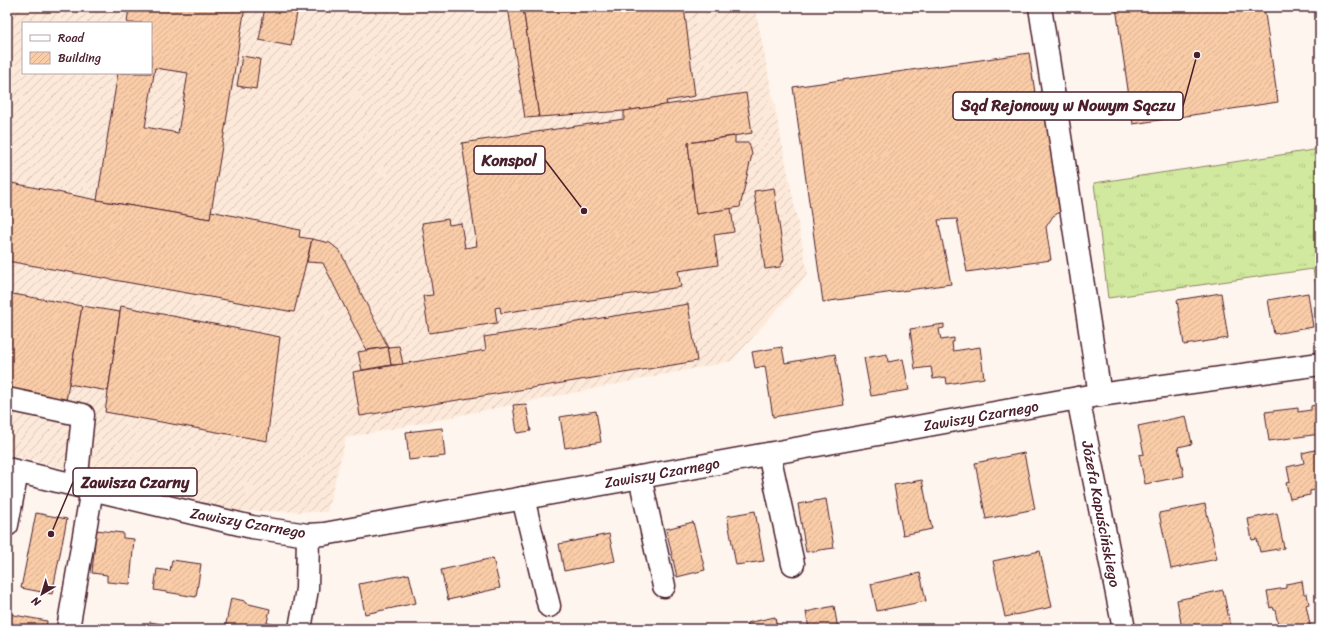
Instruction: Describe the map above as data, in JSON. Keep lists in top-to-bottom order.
{
  "streets": {
    "street": ["Zawiszy Czarnego", "Józefa Kapuścińskiego"]
  },
  "crossings": [
    ["Zawiszy Czarnego", "Józefa Kapuścińskiego"]
  ],
  "places": ["Sąd Rejonowy w Nowym Sączu", "Konspol", "Zawisza Czarny"],
  "legend": ["Road", "Building"],
  "north": "bottom left"
}
